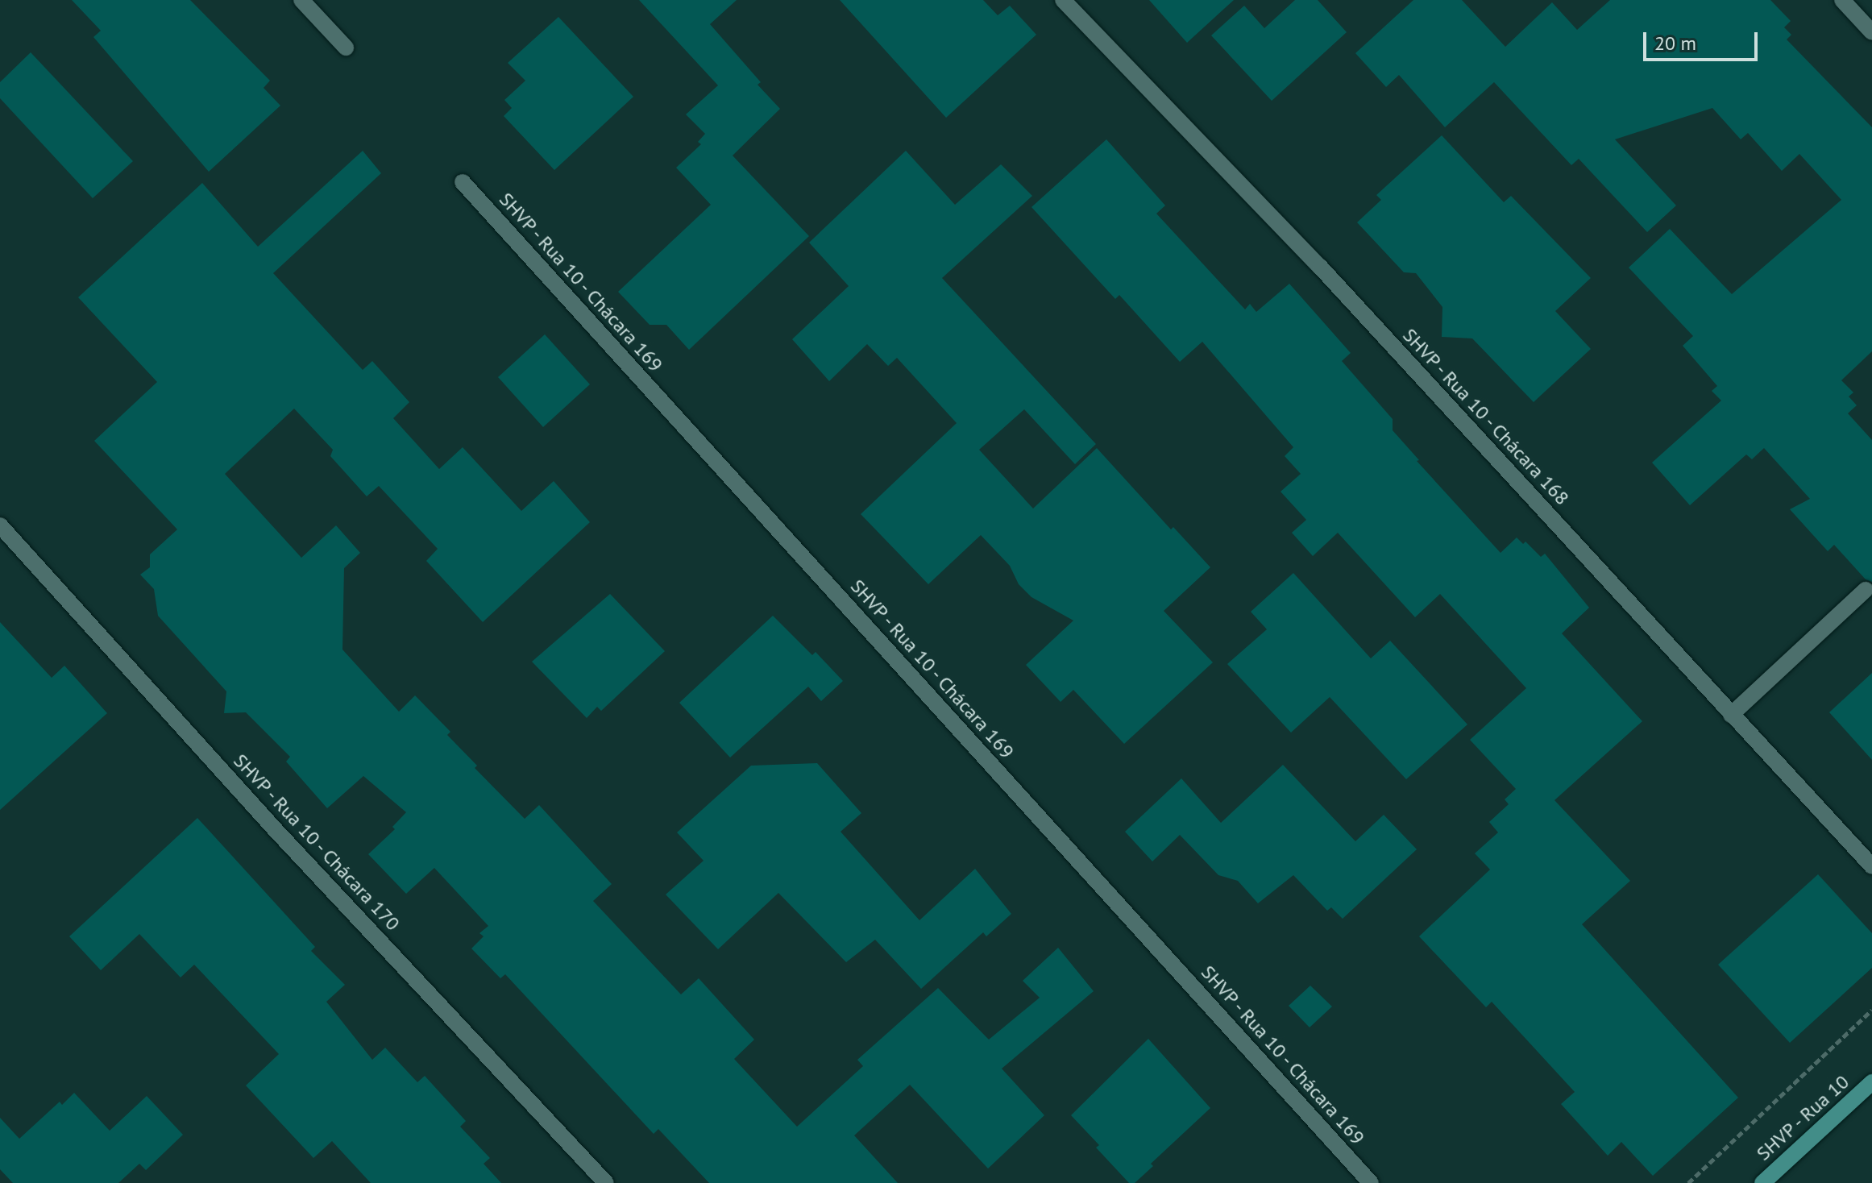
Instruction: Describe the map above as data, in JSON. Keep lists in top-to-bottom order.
{
  "streets": {
    "street": [
      "SHVP - Rua 10 - Chácara 169",
      "SHVP - Rua 10 - Chácara 168",
      "SHVP - Rua 10 - Chácara 170",
      "SHVP - Rua 10"
    ]
  },
  "scale_bar": "20 m"
}
